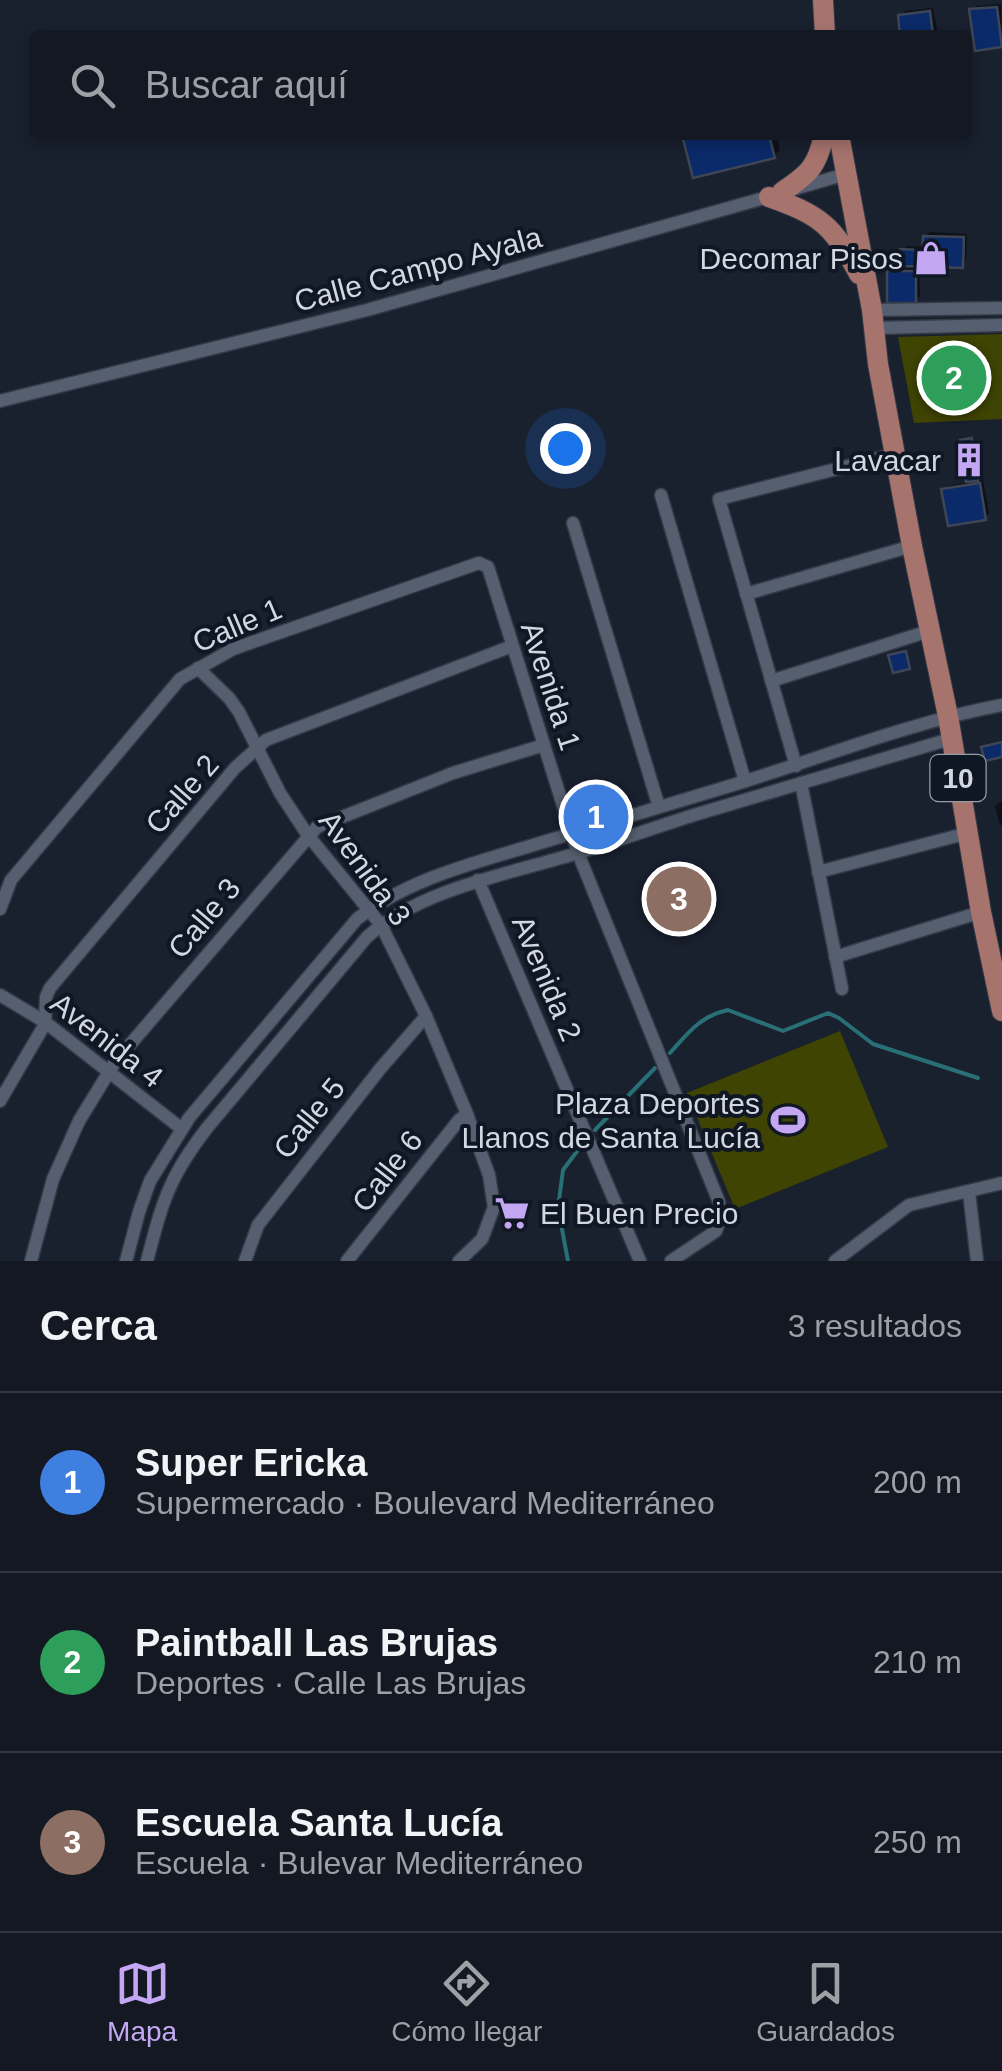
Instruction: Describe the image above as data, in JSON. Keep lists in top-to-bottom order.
{
  "streets": {
    "main road": ["10"],
    "street": [
      "Calle Campo Ayala",
      "Calle 1",
      "Avenida 1",
      "Calle 2",
      "Avenida 3",
      "Calle 3",
      "Avenida 2",
      "Avenida 4",
      "Calle 5",
      "Calle 6"
    ]
  },
  "crossings": [
    ["Calle Campo Ayala", "10"],
    ["Calle 1", "Avenida 1"],
    ["Calle 1", "Avenida 3"],
    ["Avenida 1", "Calle 2"],
    ["Avenida 1", "Calle 3"],
    ["Calle 2", "Avenida 3"],
    ["Calle 2", "Avenida 4"],
    ["Avenida 3", "Calle 3"],
    ["Avenida 3", "Calle 5"],
    ["Avenida 3", "Calle 6"],
    ["Calle 3", "Avenida 4"]
  ],
  "places": {
    "shop": ["Decomar Pisos"],
    "building": ["Lavacar"],
    "sports": ["Plaza Deportes Llanos de Santa Lucía"],
    "supermarket": ["El Buen Precio"]
  },
  "page": {
    "search": "Buscar aquí",
    "pins": ["2", "1", "3"],
    "heading": ["Cerca", "3 resultados"],
    "list": [
      {
        "mark": "1",
        "name": "Super Ericka",
        "note": "Supermercado · Boulevard Mediterráneo",
        "value": "200 m"
      },
      {
        "mark": "2",
        "name": "Paintball Las Brujas",
        "note": "Deportes · Calle Las Brujas",
        "value": "210 m"
      },
      {
        "mark": "3",
        "name": "Escuela Santa Lucía",
        "note": "Escuela · Bulevar Mediterráneo",
        "value": "250 m"
      }
    ],
    "nav": ["Mapa", "Cómo llegar", "Guardados"]
  }
}
